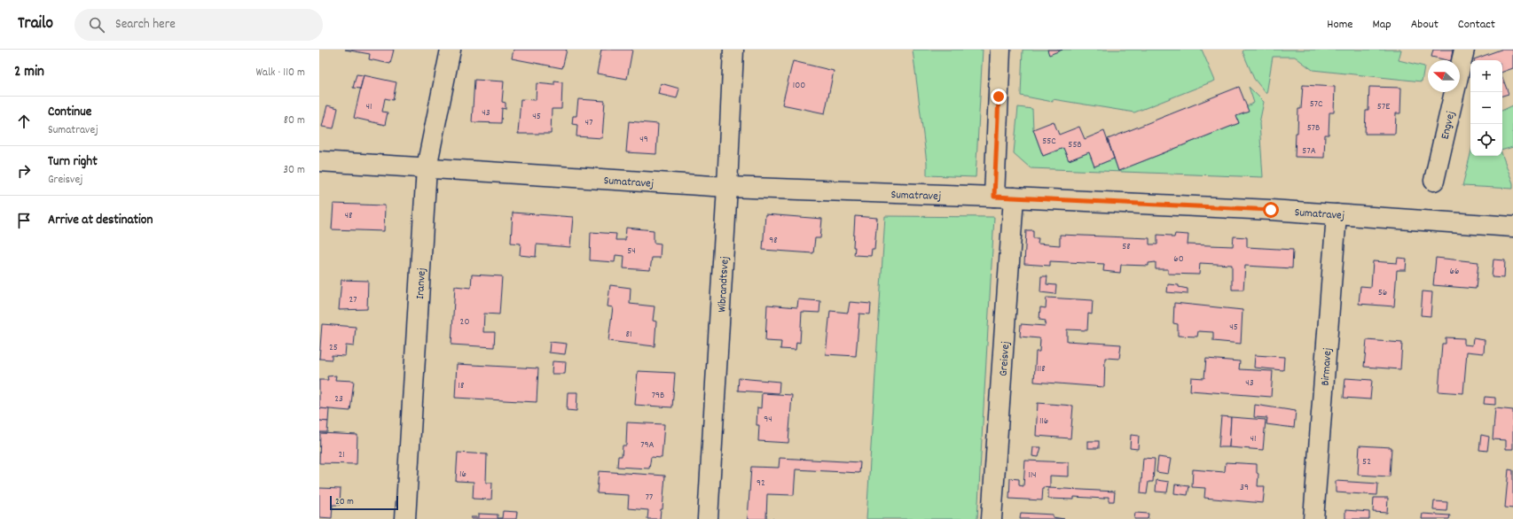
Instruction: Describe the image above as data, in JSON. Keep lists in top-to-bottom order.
{
  "streets": {
    "street": [
      "Engvej",
      "Sumatravej",
      "Iranvej",
      "Wibrandtsvej",
      "Greisvej",
      "Birmavej"
    ]
  },
  "crossings": [
    ["Sumatravej", "Iranvej"],
    ["Sumatravej", "Wibrandtsvej"],
    ["Sumatravej", "Greisvej"],
    ["Sumatravej", "Birmavej"]
  ],
  "house_numbers": [
    "100",
    "57C",
    "41",
    "57E",
    "43",
    "45",
    "47",
    "57B",
    "49",
    "55C",
    "55B",
    "57A",
    "48",
    "98",
    "58",
    "54",
    "60",
    "66",
    "56",
    "27",
    "20",
    "45",
    "81",
    "25",
    "118",
    "43",
    "18",
    "79B",
    "23",
    "94",
    "116",
    "41",
    "79A",
    "21",
    "52",
    "16",
    "114",
    "92",
    "39",
    "77"
  ],
  "scale_bar": "20 m",
  "north": "left",
  "page": {
    "header": "Trailo",
    "search": "Search here",
    "nav": [
      "Home",
      "Map",
      "About",
      "Contact"
    ],
    "heading": ["2 min", "Walk · 110 m"],
    "map_buttons": ["+", "−"],
    "list": [
      ["Continue", "Sumatravej", "80 m"],
      ["Turn right", "Greisvej", "30 m"],
      "Arrive at destination"
    ],
    "scale": "20 m"
  }
}
